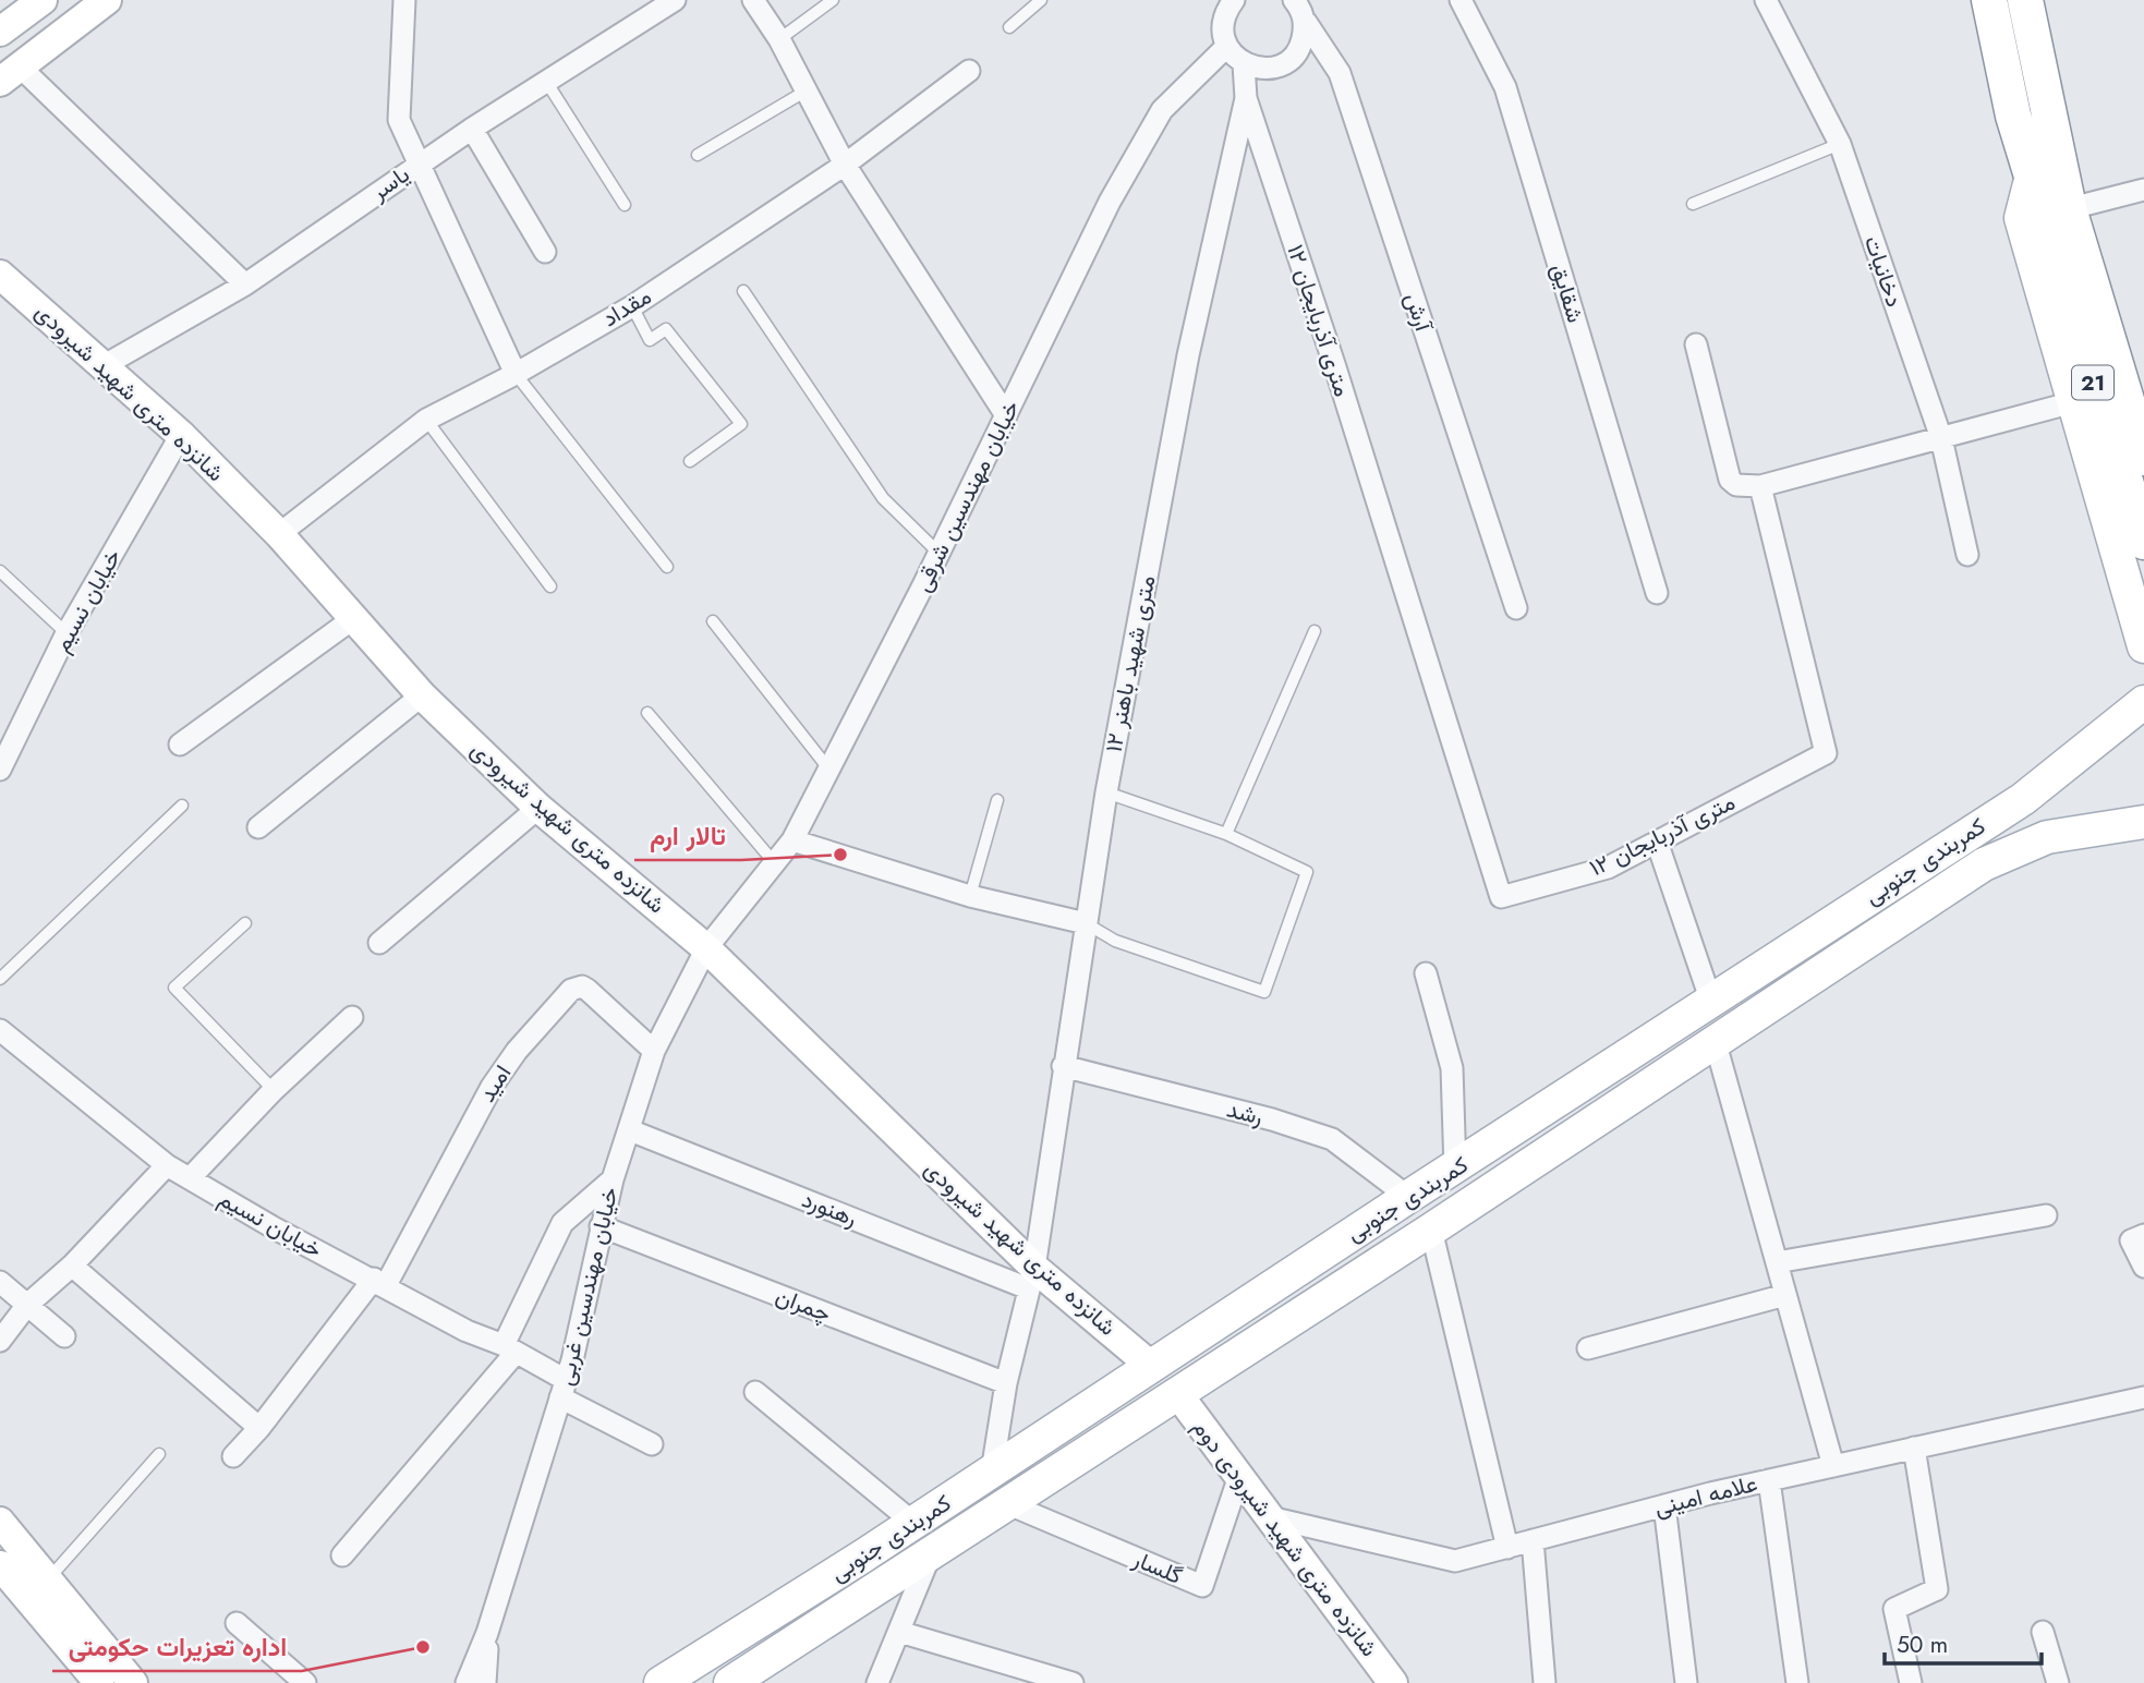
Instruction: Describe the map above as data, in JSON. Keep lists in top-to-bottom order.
{
  "streets": {
    "highway": ["21"],
    "main road": ["شانزده متری شهید شیرودی", "کمربندی جنوبی", "شانزده متری شهید شیرودی دوم"],
    "street": [
      "یاسر",
      "دخانیات",
      "شقایق",
      "مقداد",
      "آرش",
      "۱۲ متری آذربایجان",
      "خیابان مهندسین شرقی",
      "خیابان نسیم",
      "۱۲ متری شهید باهنر",
      "امید",
      "رشد",
      "رهنورد",
      "خیابان مهندسین غربی",
      "چمران",
      "علامه امینی",
      "گلسار"
    ]
  },
  "crossings": [
    ["یاسر", "شانزده متری شهید شیرودی"],
    ["مقداد", "شانزده متری شهید شیرودی"],
    ["۱۲ متری آذربایجان", "۱۲ متری شهید باهنر"],
    ["شانزده متری شهید شیرودی", "خیابان مهندسین شرقی"],
    ["شانزده متری شهید شیرودی", "خیابان نسیم"],
    ["شانزده متری شهید شیرودی", "۱۲ متری شهید باهنر"],
    ["شانزده متری شهید شیرودی", "کمربندی جنوبی"],
    ["شانزده متری شهید شیرودی", "رهنورد"],
    ["شانزده متری شهید شیرودی", "خیابان مهندسین غربی"],
    ["خیابان مهندسین شرقی", "خیابان مهندسین غربی"],
    ["خیابان نسیم", "امید"],
    ["خیابان نسیم", "خیابان مهندسین غربی"],
    ["۱۲ متری شهید باهنر", "کمربندی جنوبی"],
    ["۱۲ متری شهید باهنر", "رشد"],
    ["۱۲ متری شهید باهنر", "رهنورد"],
    ["۱۲ متری شهید باهنر", "چمران"],
    ["کمربندی جنوبی", "رشد"],
    ["کمربندی جنوبی", "شانزده متری شهید شیرودی دوم"],
    ["کمربندی جنوبی", "گلسار"],
    ["امید", "خیابان مهندسین غربی"],
    ["رهنورد", "خیابان مهندسین غربی"],
    ["خیابان مهندسین غربی", "چمران"],
    ["علامه امینی", "شانزده متری شهید شیرودی دوم"],
    ["شانزده متری شهید شیرودی دوم", "گلسار"]
  ],
  "places": ["تالار ارم", "اداره تعزیرات حکومتی"],
  "scale_bar": "50 m"
}
